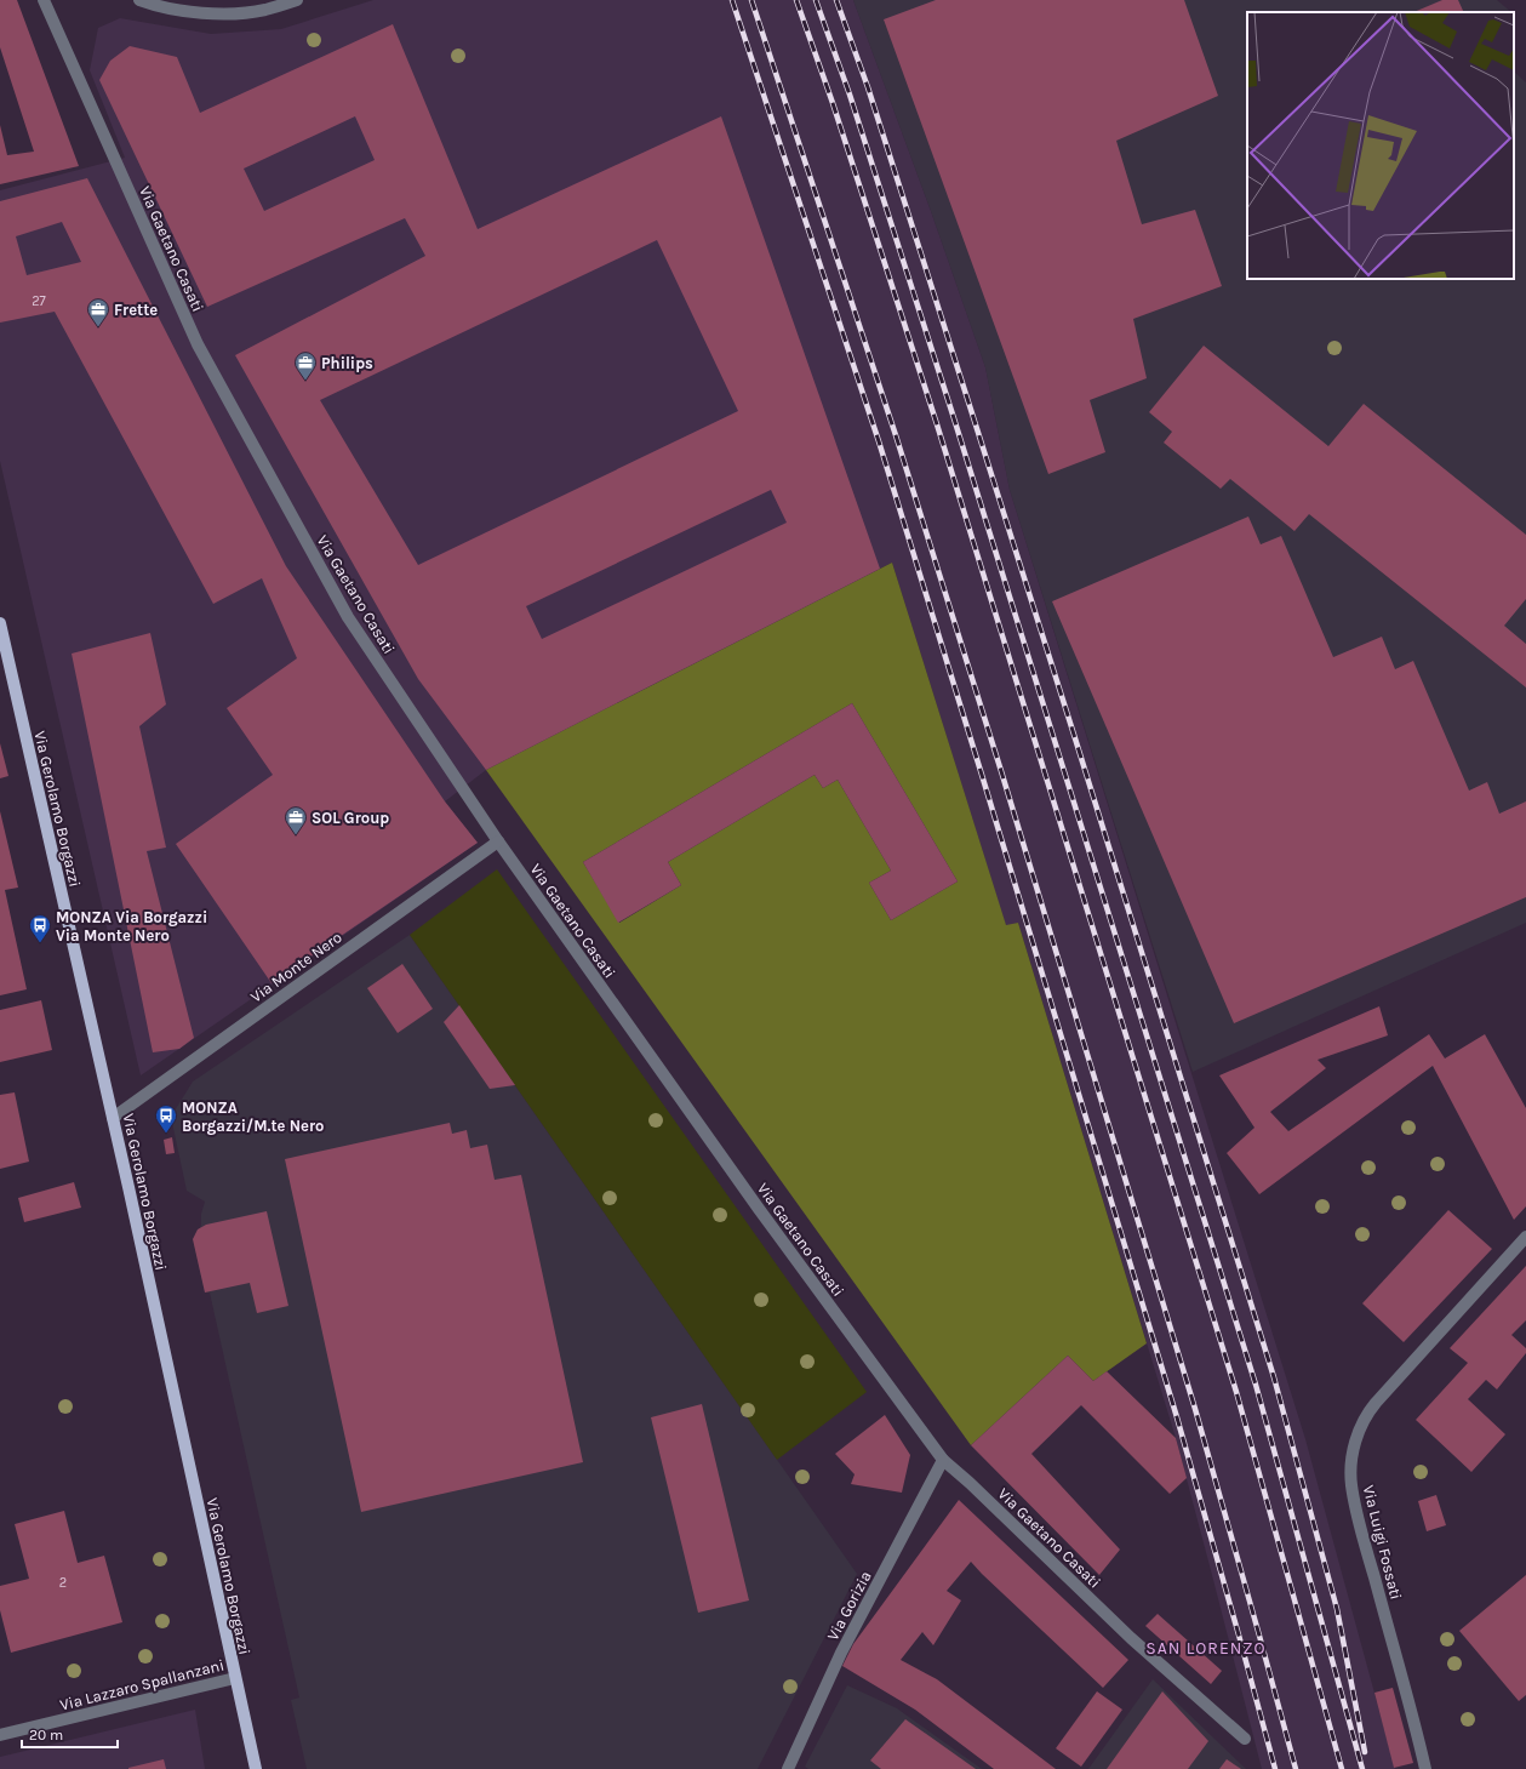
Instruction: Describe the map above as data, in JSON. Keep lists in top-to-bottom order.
{
  "streets": {
    "main road": ["Via Gerolamo Borgazzi"],
    "street": [
      "Via Gaetano Casati",
      "Via Monte Nero",
      "Via Luigi Fossati",
      "Via Gorizia",
      "Via Lazzaro Spallanzani"
    ]
  },
  "crossings": [
    ["Via Gaetano Casati", "Via Monte Nero"],
    ["Via Gaetano Casati", "Via Gorizia"],
    ["Via Gerolamo Borgazzi", "Via Monte Nero"],
    ["Via Gerolamo Borgazzi", "Via Lazzaro Spallanzani"]
  ],
  "districts": ["SAN LORENZO"],
  "places": {
    "office": ["Frette", "Philips", "SOL Group"],
    "bus stop": ["MONZA Via Borgazzi Via Monte Nero", "MONZA Borgazzi/M.te Nero"]
  },
  "house_numbers": ["27", "2"],
  "scale_bar": "20 m"
}
